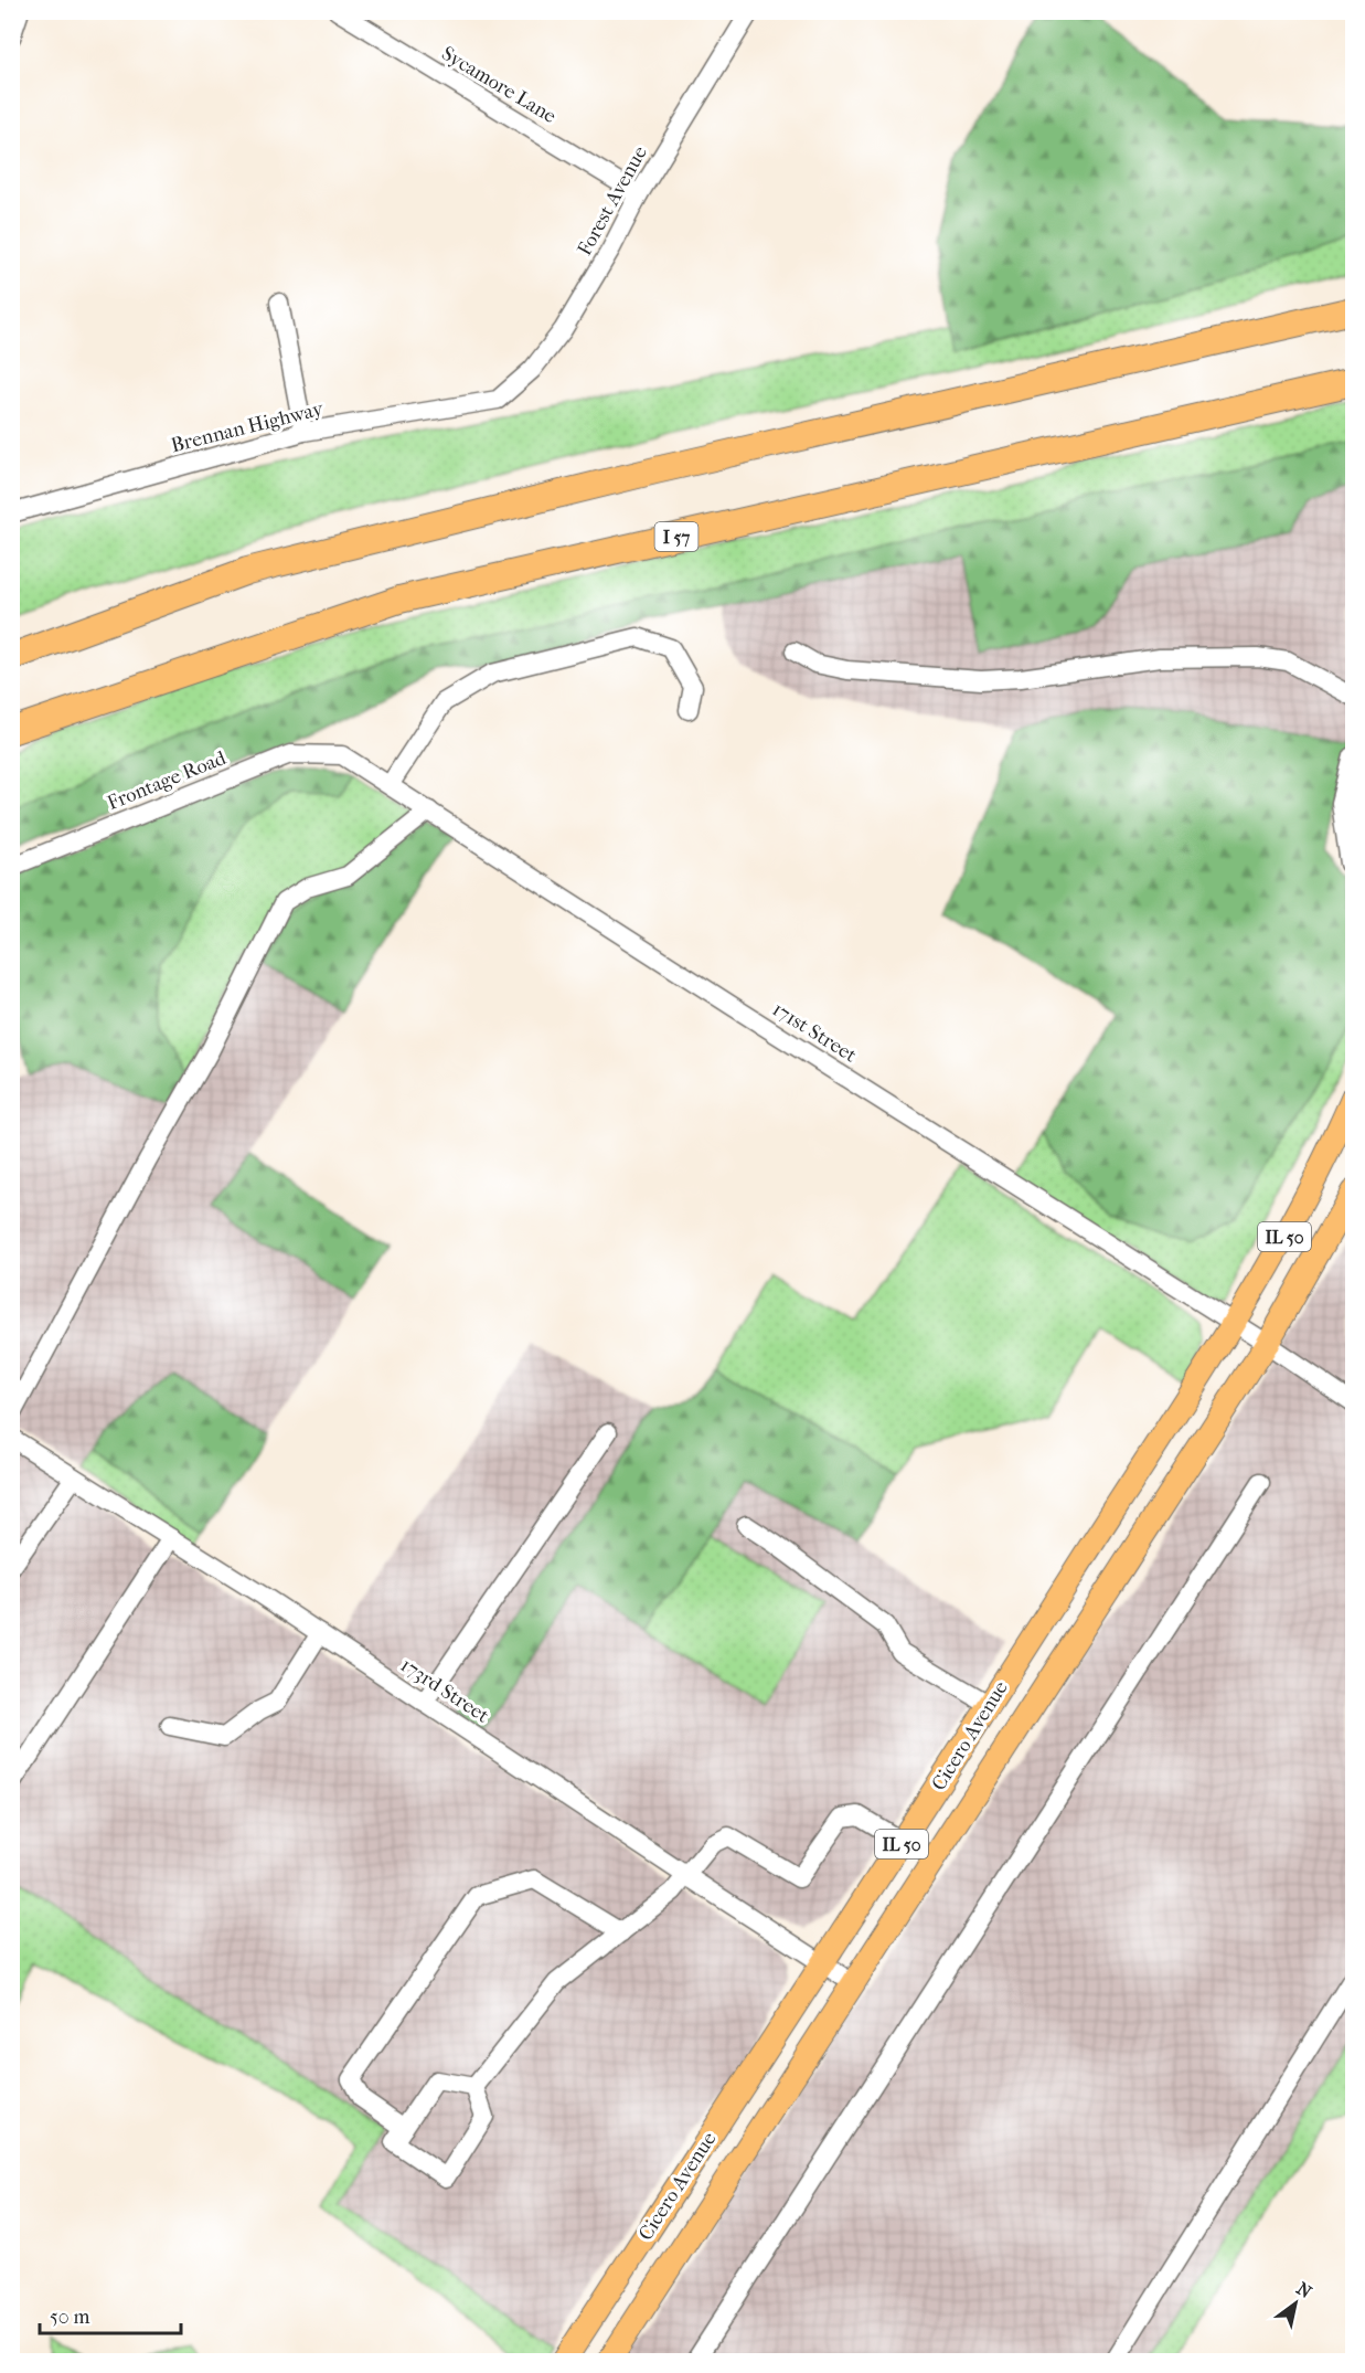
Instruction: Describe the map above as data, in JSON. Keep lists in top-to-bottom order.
{
  "streets": {
    "highway": ["I 57"],
    "main road": ["IL 50", "Cicero Avenue"],
    "street": [
      "Sycamore Lane",
      "Forest Avenue",
      "Brennan Highway",
      "Frontage Road",
      "171st Street",
      "173rd Street"
    ]
  },
  "crossings": [
    ["Sycamore Lane", "Forest Avenue"],
    ["Forest Avenue", "Brennan Highway"],
    ["Frontage Road", "171st Street"],
    ["171st Street", "Cicero Avenue"],
    ["173rd Street", "Cicero Avenue"]
  ],
  "scale_bar": "50 m",
  "north": "top right"
}
